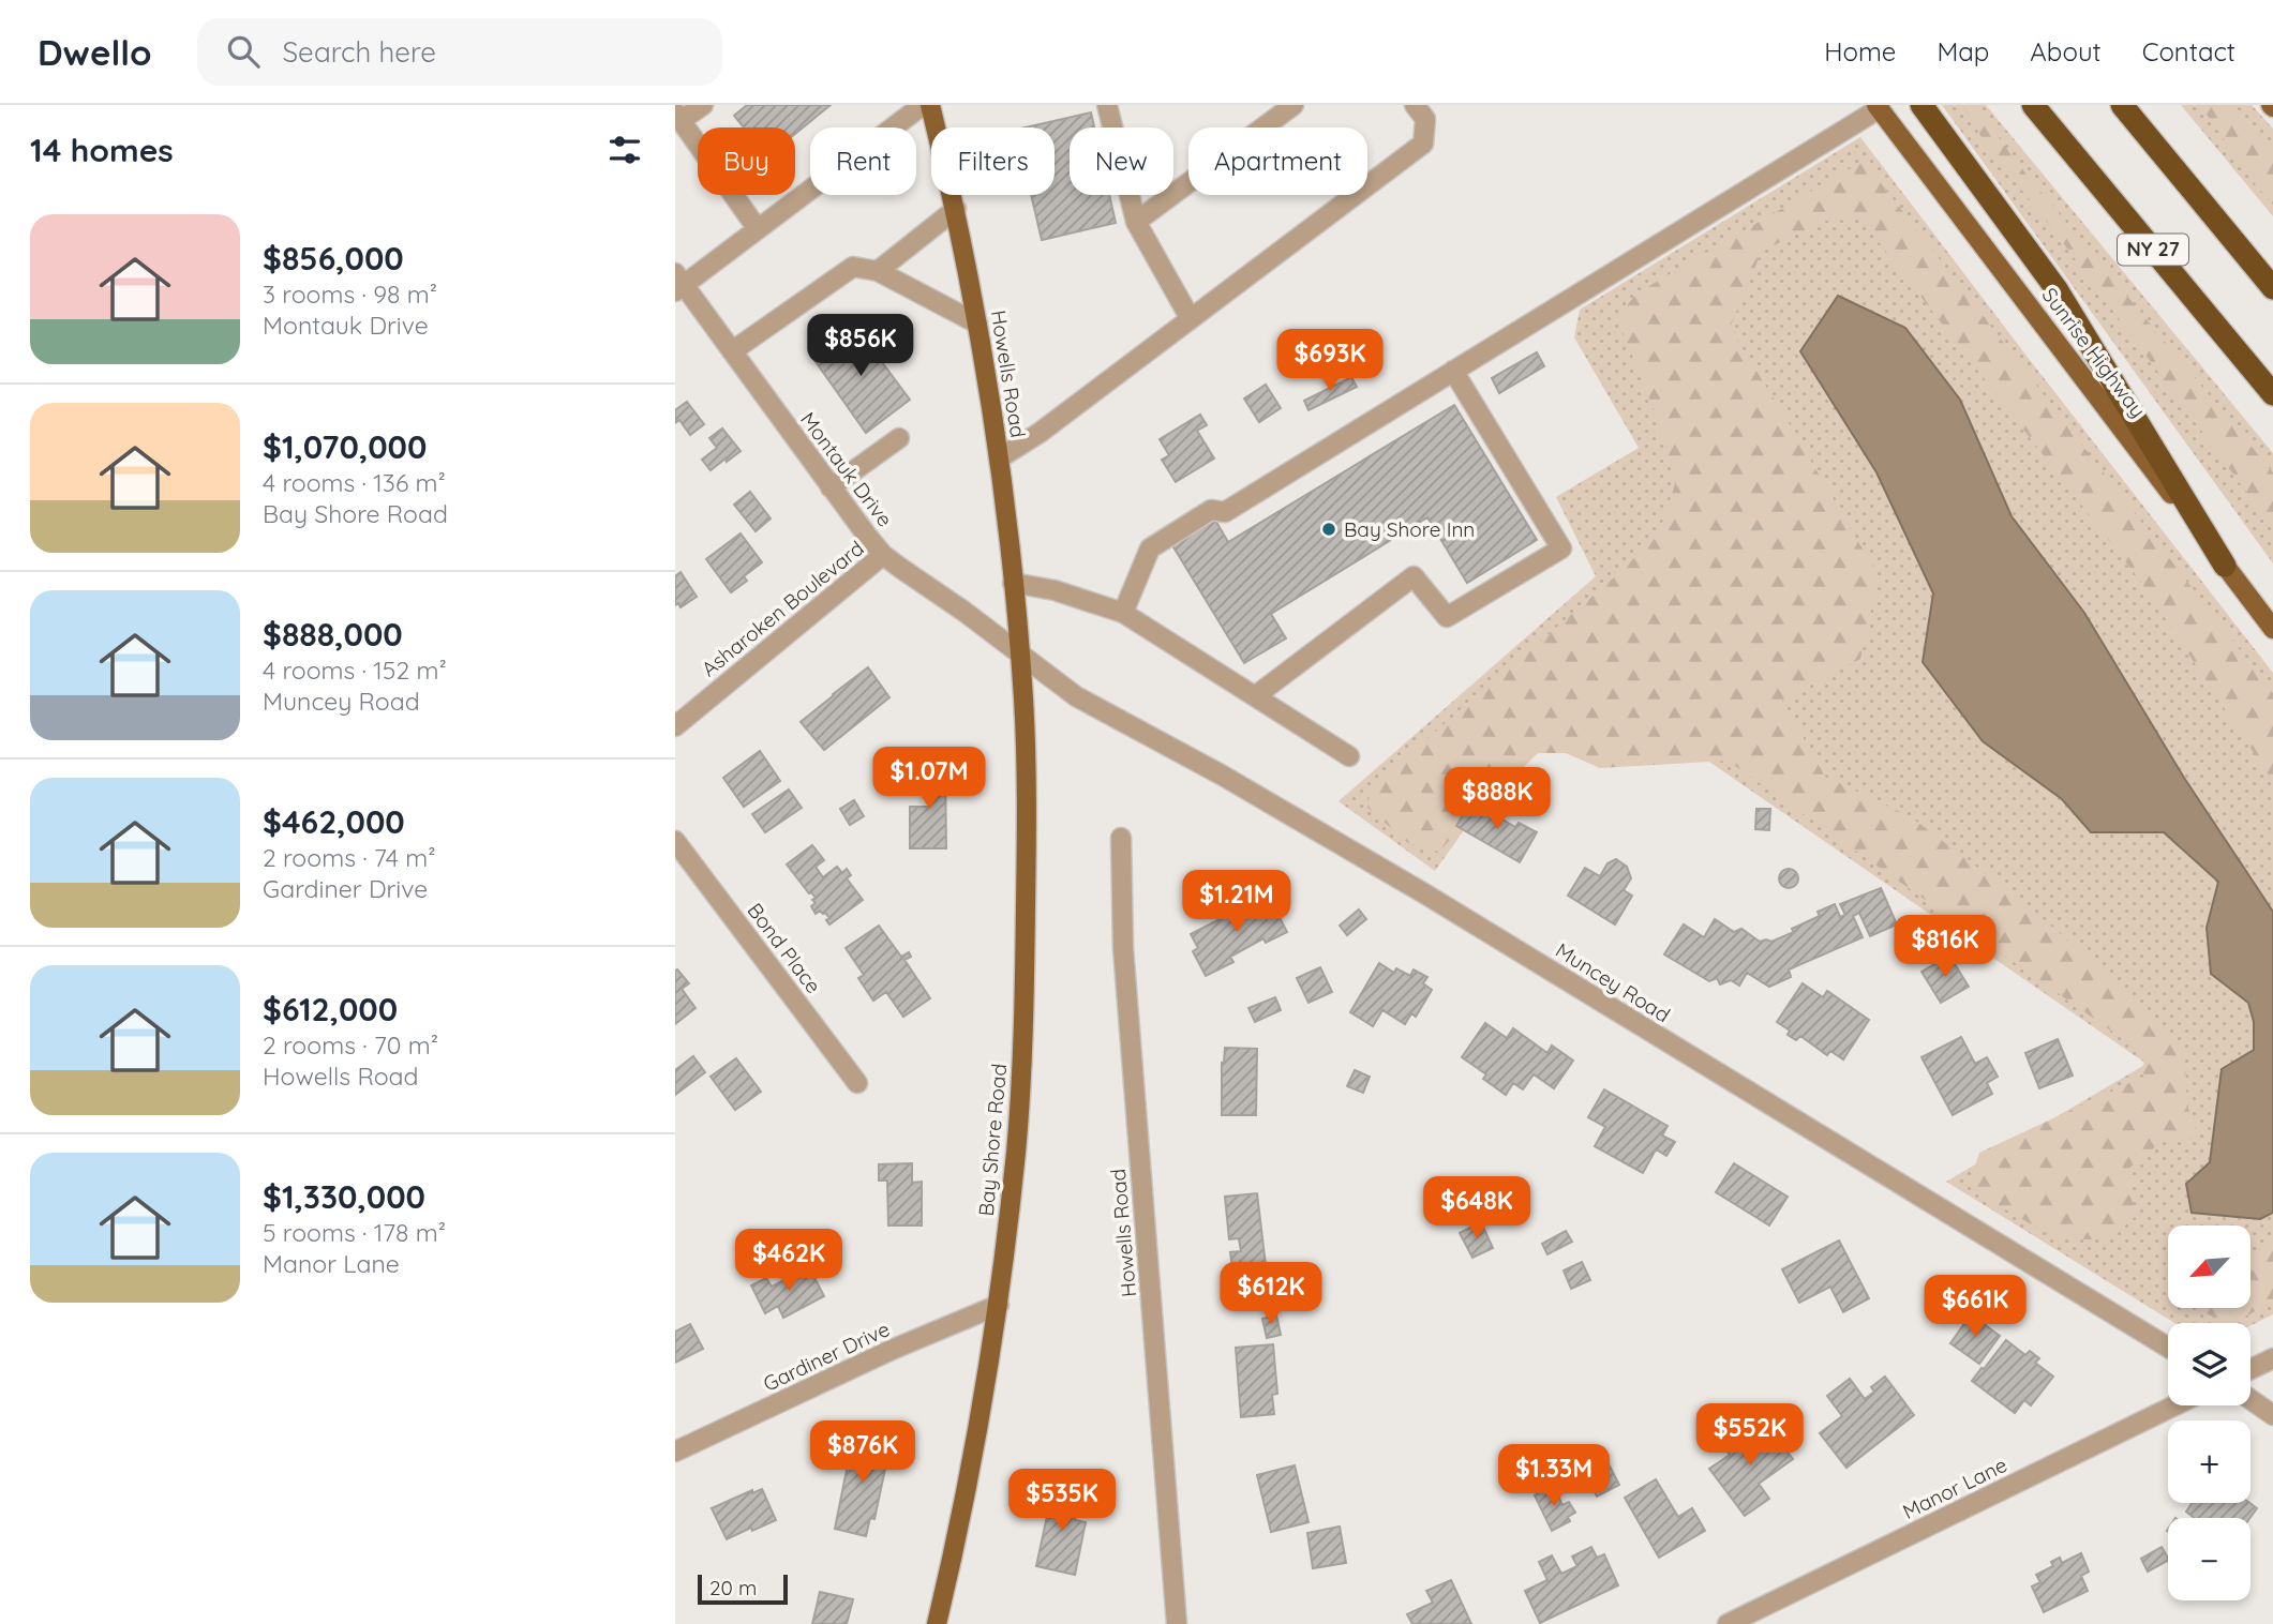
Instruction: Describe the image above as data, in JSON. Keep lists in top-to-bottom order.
{
  "streets": {
    "highway": ["NY 27"],
    "main road": ["Sunrise Highway", "Howells Road", "Bay Shore Road"],
    "street": [
      "Montauk Drive",
      "Asharoken Boulevard",
      "Bond Place",
      "Muncey Road",
      "Gardiner Drive",
      "Manor Lane"
    ]
  },
  "crossings": [
    ["Howells Road", "Montauk Drive"],
    ["Howells Road", "Muncey Road"],
    ["Howells Road", "Bay Shore Road"],
    ["Montauk Drive", "Asharoken Boulevard"],
    ["Montauk Drive", "Muncey Road"],
    ["Montauk Drive", "Bay Shore Road"],
    ["Muncey Road", "Bay Shore Road"],
    ["Bay Shore Road", "Gardiner Drive"]
  ],
  "places": ["Bay Shore Inn"],
  "scale_bar": "20 m",
  "north": "bottom left",
  "page": {
    "header": "Dwello",
    "search": "Search here",
    "nav": [
      "Home",
      "Map",
      "About",
      "Contact"
    ],
    "heading": "14 homes",
    "chip": [
      "Buy",
      "Rent",
      "Filters",
      "New",
      "Apartment"
    ],
    "list": [
      {
        "name": "$856,000",
        "note": "3 rooms · 98 m² · Montauk Drive"
      },
      {
        "name": "$1,070,000",
        "note": "4 rooms · 136 m² · Bay Shore Road"
      },
      {
        "name": "$888,000",
        "note": "4 rooms · 152 m² · Muncey Road"
      },
      {
        "name": "$462,000",
        "note": "2 rooms · 74 m² · Gardiner Drive"
      },
      {
        "name": "$612,000",
        "note": "2 rooms · 70 m² · Howells Road"
      },
      {
        "name": "$1,330,000",
        "note": "5 rooms · 178 m² · Manor Lane"
      }
    ],
    "price": [
      "$856K",
      "$693K",
      "$1.07M",
      "$888K",
      "$1.21M",
      "$816K",
      "$648K",
      "$462K",
      "$612K",
      "$661K",
      "$552K",
      "$876K",
      "$1.33M",
      "$535K"
    ],
    "map_buttons": ["+", "−"],
    "scale": "20 m"
  }
}
